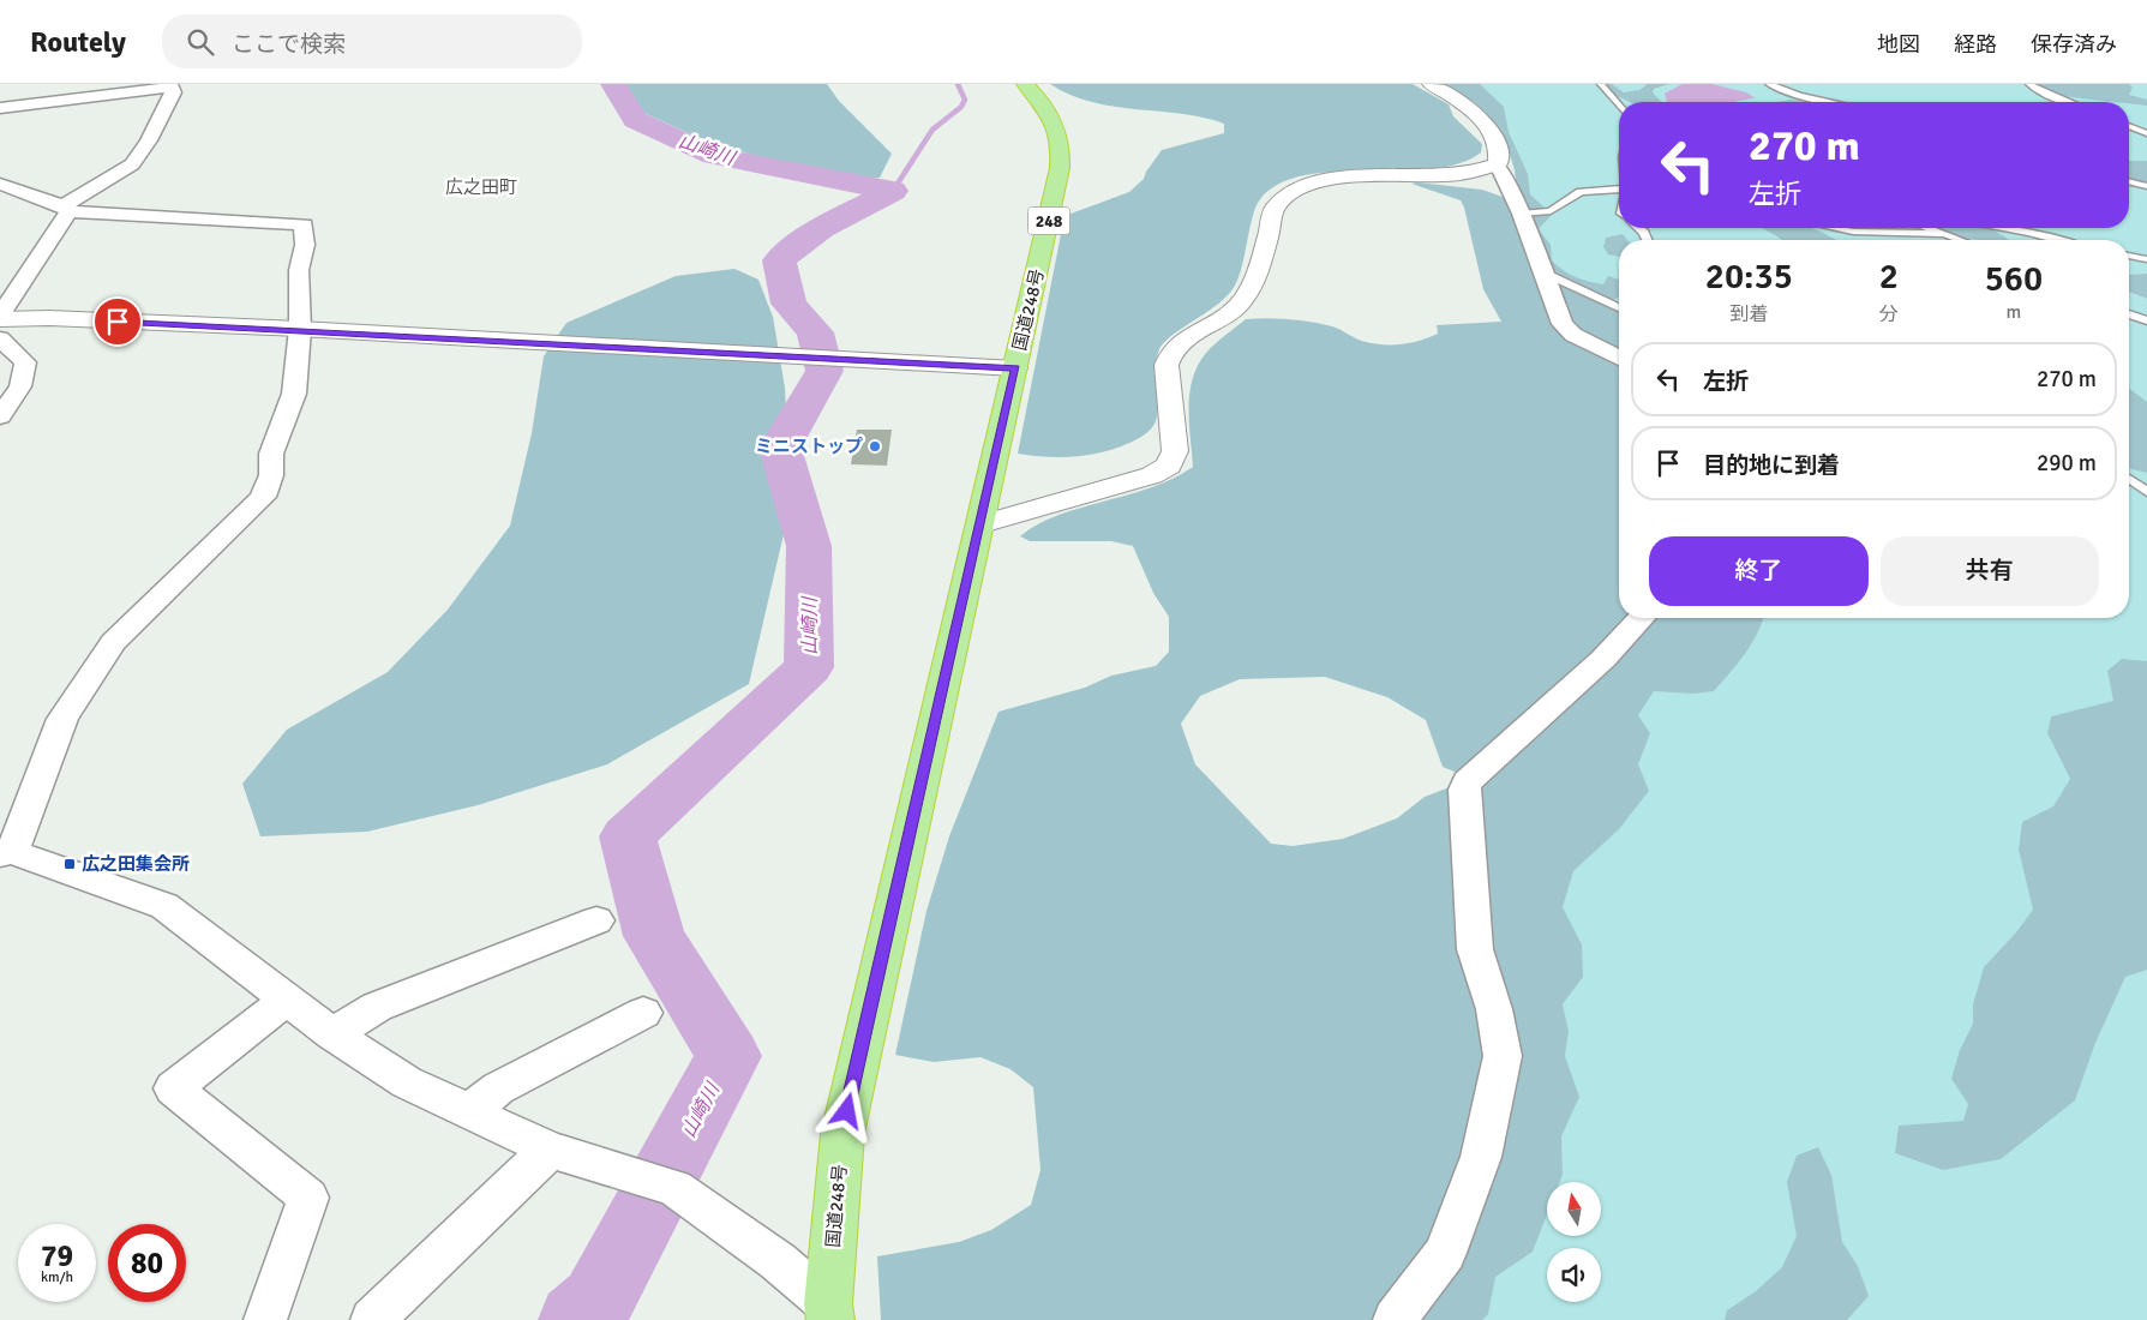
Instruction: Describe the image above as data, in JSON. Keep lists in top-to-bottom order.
{
  "streets": {
    "highway": ["248", "国道248号"]
  },
  "districts": ["広之田町"],
  "water": ["山崎川"],
  "places": {
    "other": ["ミニストップ"],
    "transit": ["広之田集会所"]
  },
  "north": "top",
  "page": {
    "header": "Routely",
    "search": "ここで検索",
    "nav": ["地図", "経路", "保存済み"],
    "turn": ["270 m", "左折"],
    "eta": [
      "20:35",
      "到着",
      "2",
      "分",
      "560",
      "m"
    ],
    "list": [
      {
        "name": "左折",
        "value": "270 m"
      },
      {
        "name": "目的地に到着",
        "value": "290 m"
      }
    ],
    "buttons": ["終了", "共有"],
    "speed": "79 km/h",
    "limit": "80"
  }
}
